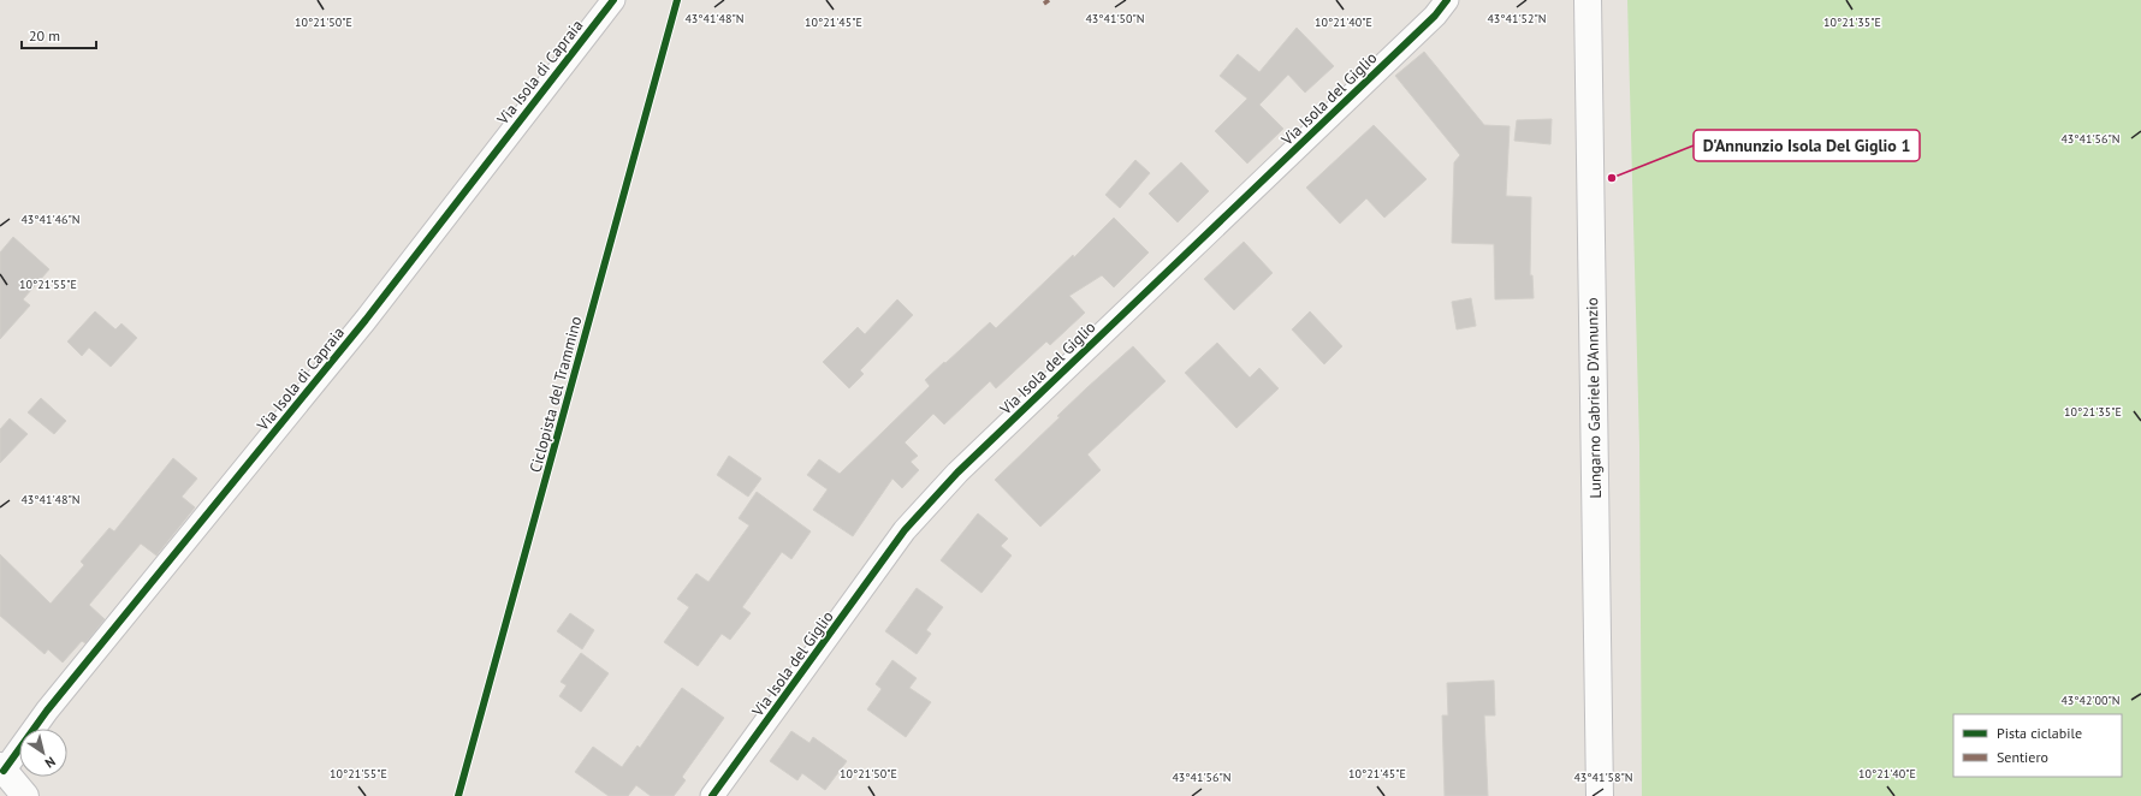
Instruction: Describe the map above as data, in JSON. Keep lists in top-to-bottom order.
{
  "streets": {
    "main road": ["Lungarno Gabriele D'Annunzio"],
    "street": ["Via Isola di Capraia", "Via Isola del Giglio"],
    "cycle path": ["Ciclopista del Trammino"]
  },
  "places": ["D'Annunzio Isola Del Giglio 1"],
  "legend": ["Pista ciclabile", "Sentiero"],
  "scale_bar": "20 m",
  "north": "bottom right",
  "coordinates": [
    "43°41'48\"N",
    "43°41'50\"N",
    "43°41'52\"N",
    "10°21'50\"E",
    "10°21'40\"E",
    "10°21'45\"E",
    "10°21'35\"E",
    "43°41'56\"N",
    "43°41'46\"N",
    "10°21'55\"E",
    "43°42'00\"N",
    "43°41'58\"N"
  ]
}
